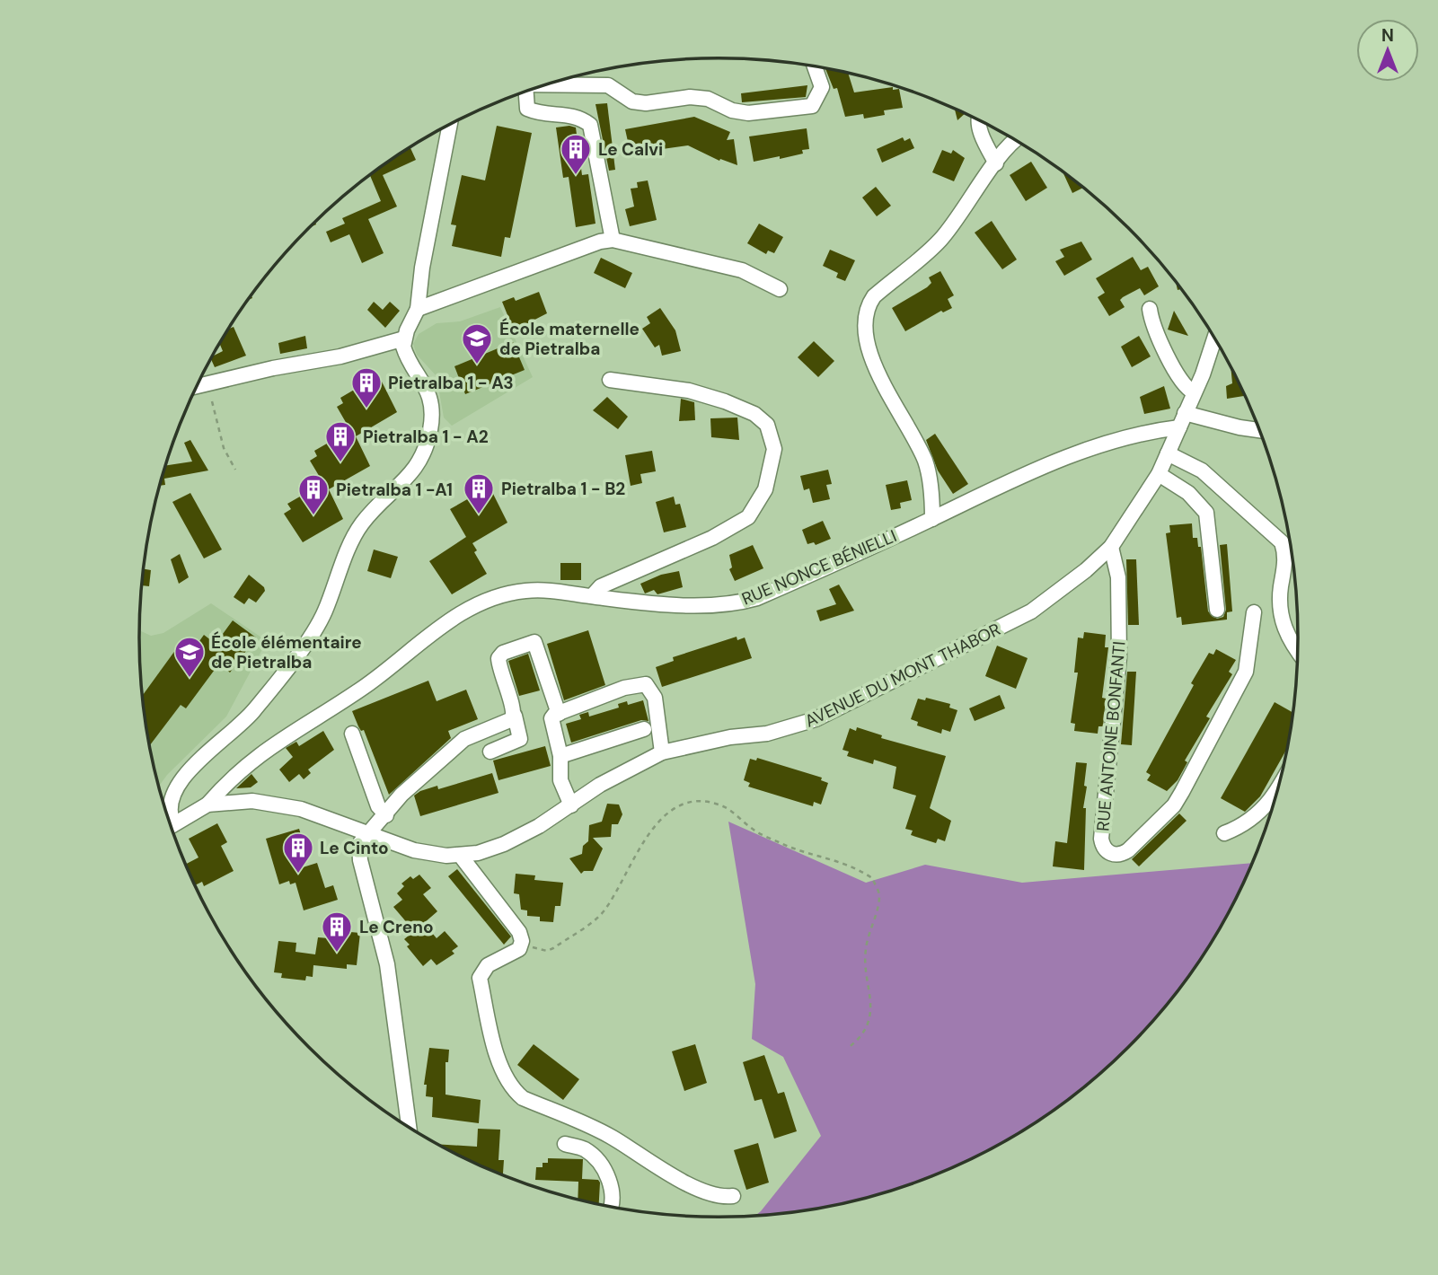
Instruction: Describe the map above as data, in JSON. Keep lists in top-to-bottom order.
{
  "streets": {
    "street": ["RUE NONCE BÉNIELLI", "AVENUE DU MONT THABOR", "RUE ANTOINE BONFANTI"]
  },
  "crossings": [
    ["RUE NONCE BÉNIELLI", "AVENUE DU MONT THABOR"],
    ["AVENUE DU MONT THABOR", "RUE ANTOINE BONFANTI"]
  ],
  "places": {
    "building": [
      "Le Calvi",
      "Pietralba 1 - A3",
      "Pietralba 1 - A2",
      "Pietralba 1 - B2",
      "Pietralba 1 -A1",
      "Le Cinto",
      "Le Creno"
    ],
    "school or university": ["École maternelle de Pietralba", "École élémentaire de Pietralba"]
  },
  "north": "top"
}
